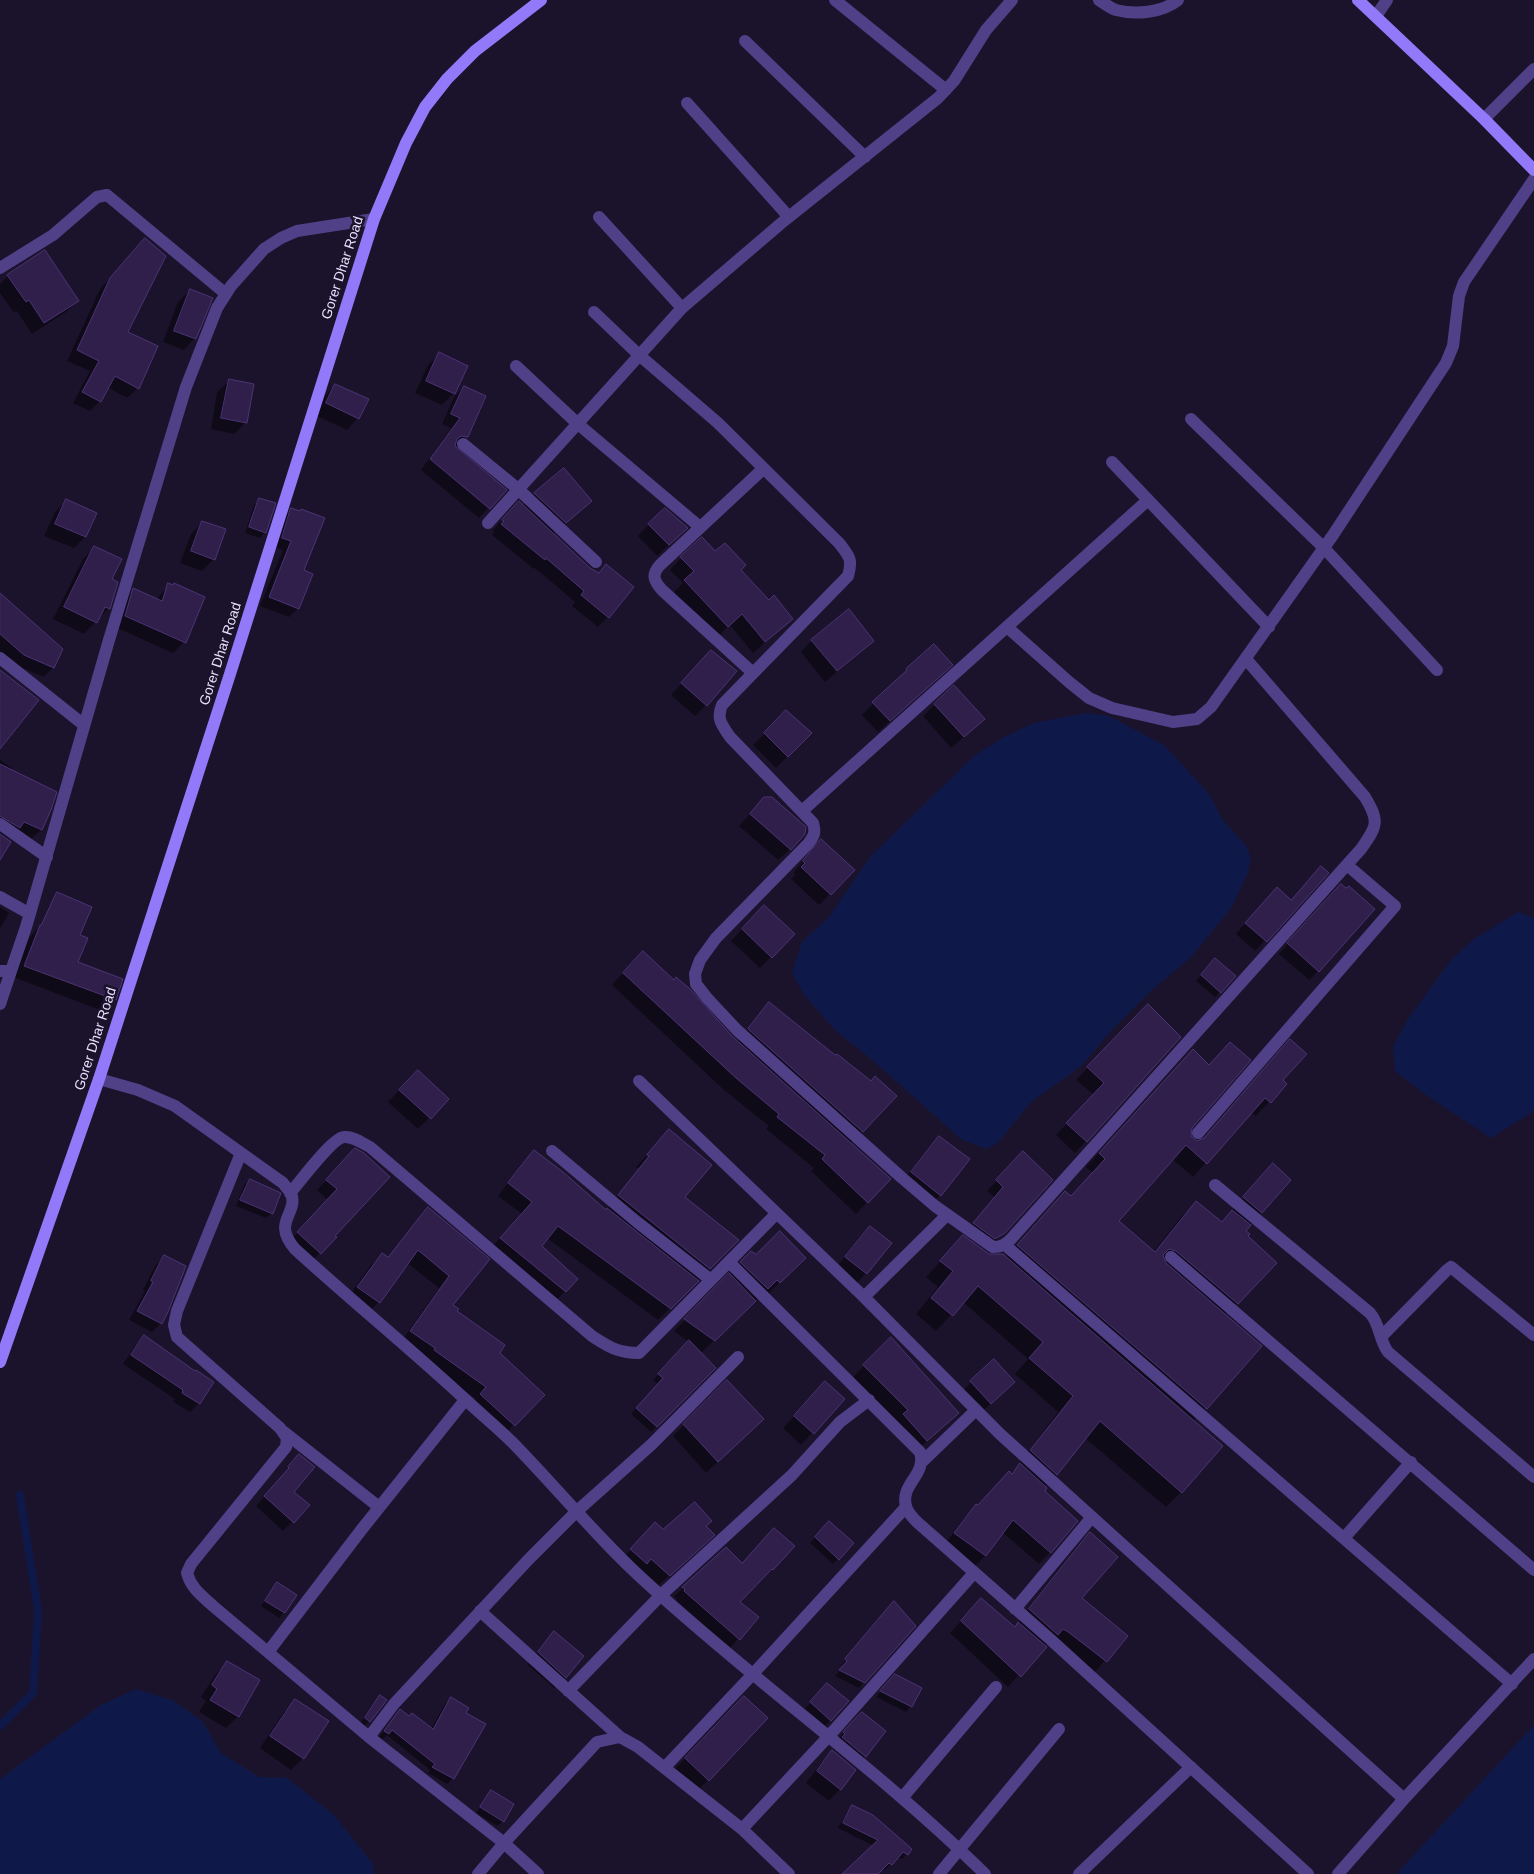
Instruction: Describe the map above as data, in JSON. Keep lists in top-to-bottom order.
{
  "streets": {
    "street": ["Gorer Dhar Road"]
  }
}
